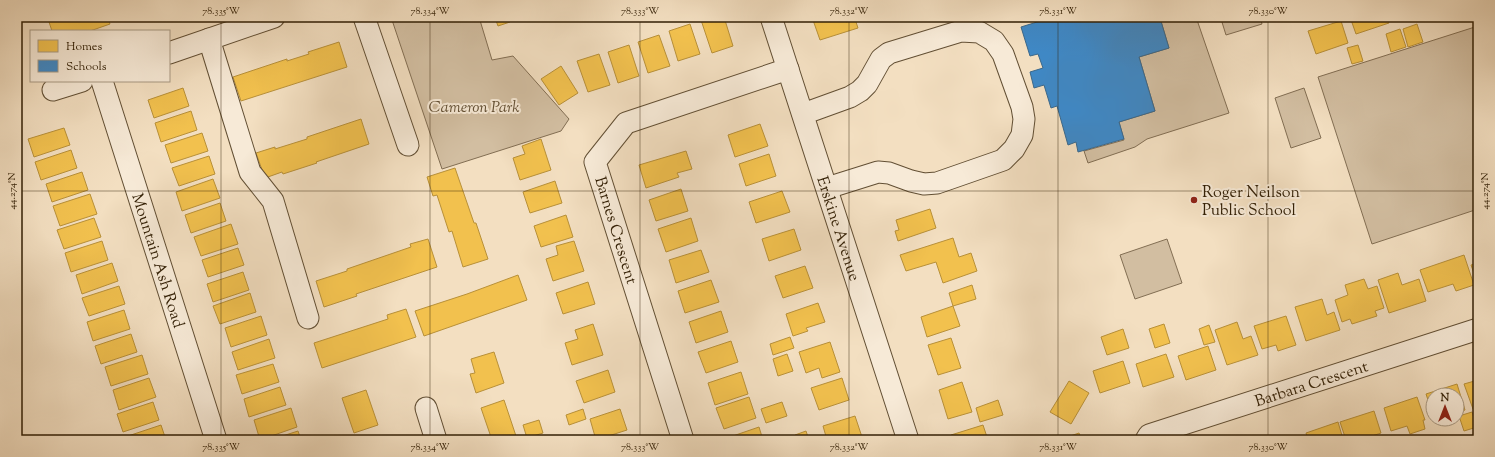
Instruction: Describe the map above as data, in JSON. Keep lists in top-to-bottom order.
{
  "streets": {
    "street": [
      "Erskine Avenue",
      "Barnes Crescent",
      "Mountain Ash Road",
      "Barbara Crescent"
    ]
  },
  "crossings": [
    ["Erskine Avenue", "Barnes Crescent"]
  ],
  "parks": ["Cameron Park"],
  "places": ["Roger Neilson Public School"],
  "legend": ["Homes", "Schools"],
  "north": "top",
  "coordinates": [
    "78.335°W",
    "78.334°W",
    "78.333°W",
    "78.332°W",
    "78.331°W",
    "78.330°W",
    "44.274°N"
  ]
}
